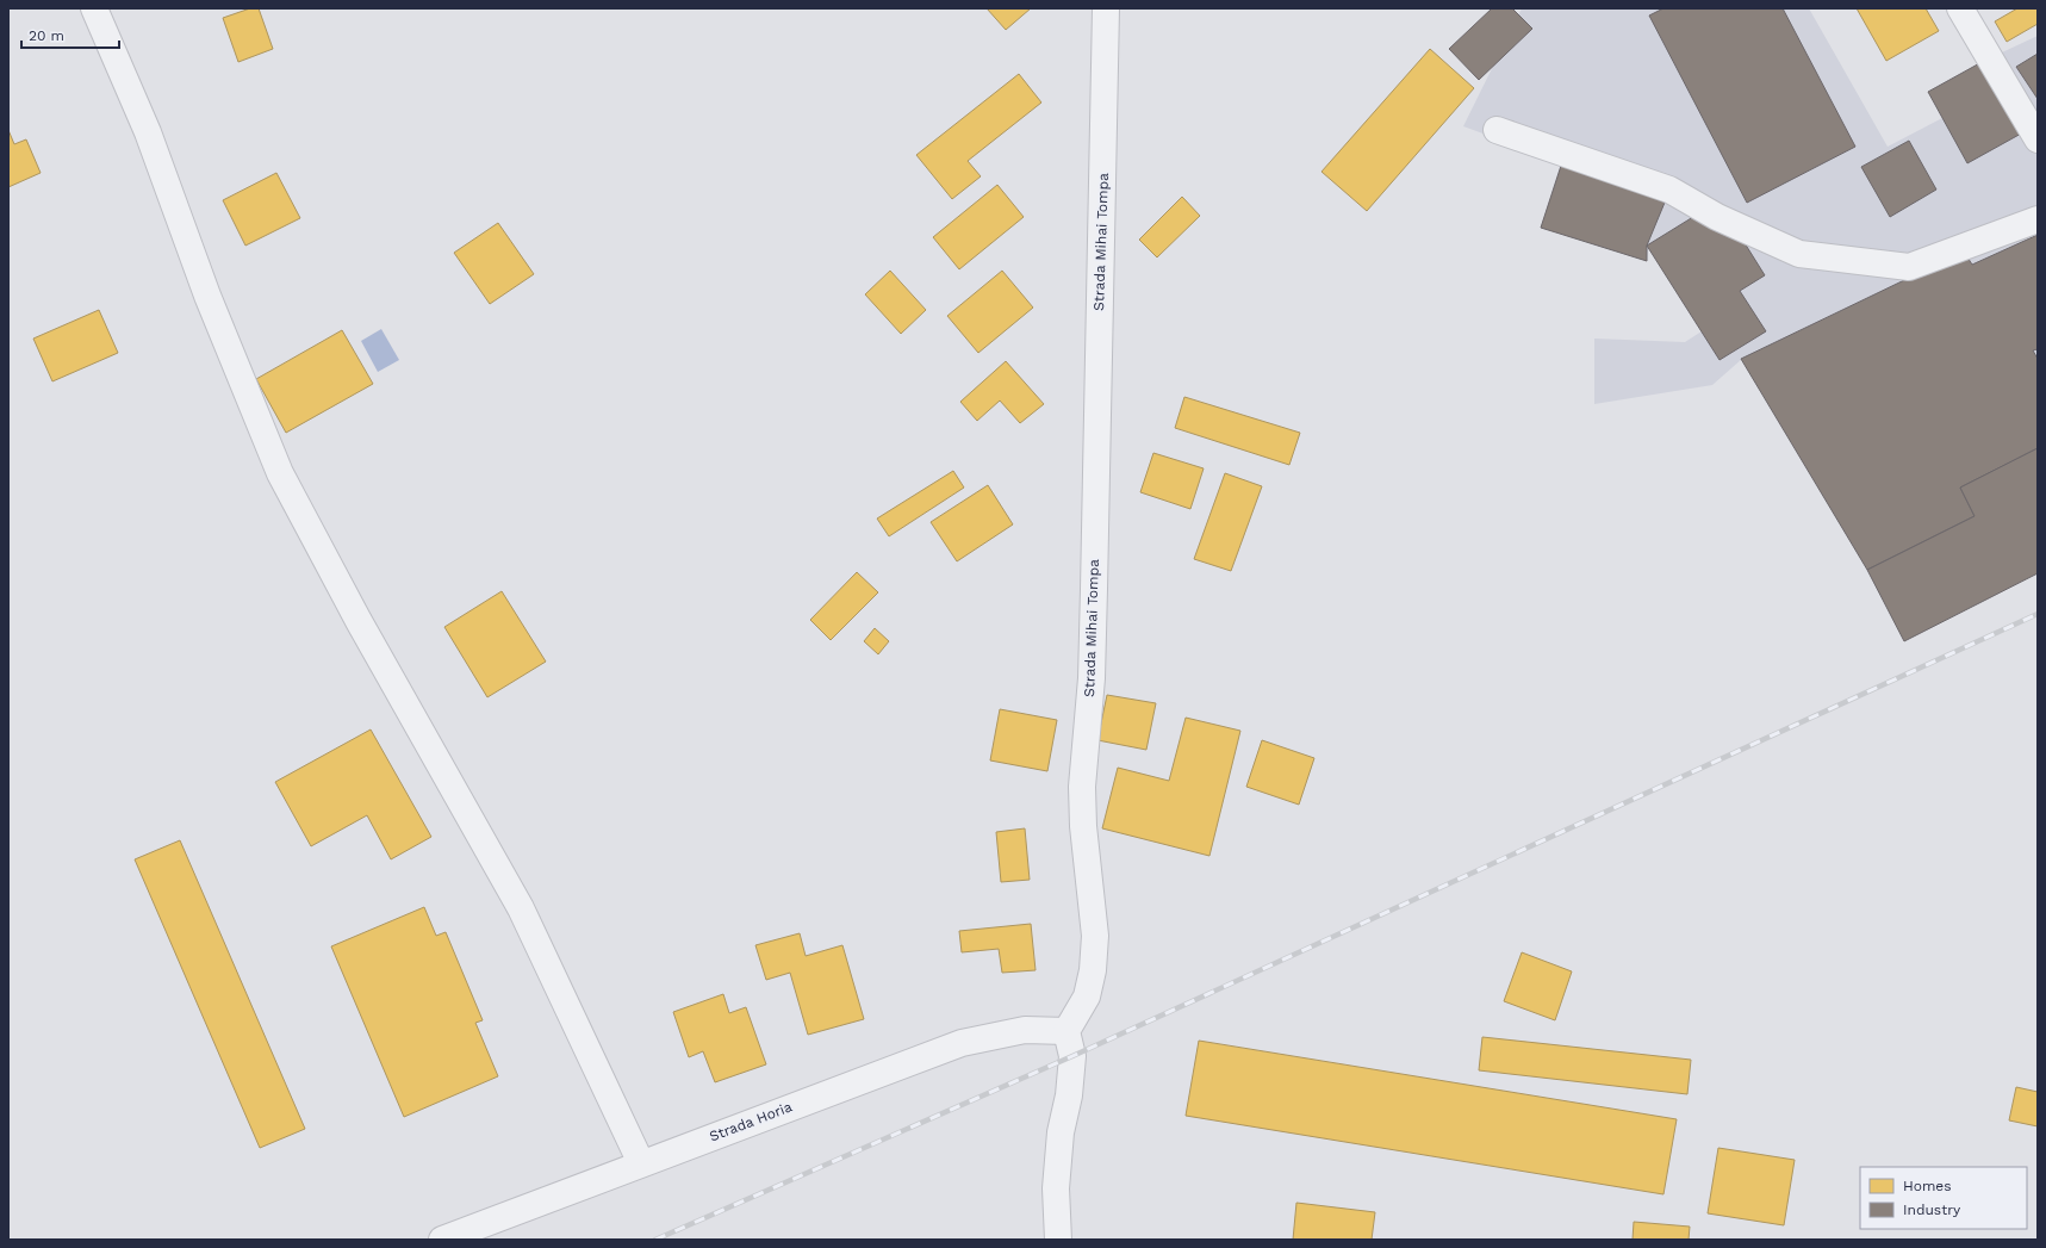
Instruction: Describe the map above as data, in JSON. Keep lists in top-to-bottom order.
{
  "streets": {
    "street": ["Strada Mihai Tompa", "Strada Horia"]
  },
  "crossings": [
    ["Strada Mihai Tompa", "Strada Horia"]
  ],
  "legend": ["Homes", "Industry"],
  "scale_bar": "20 m"
}
